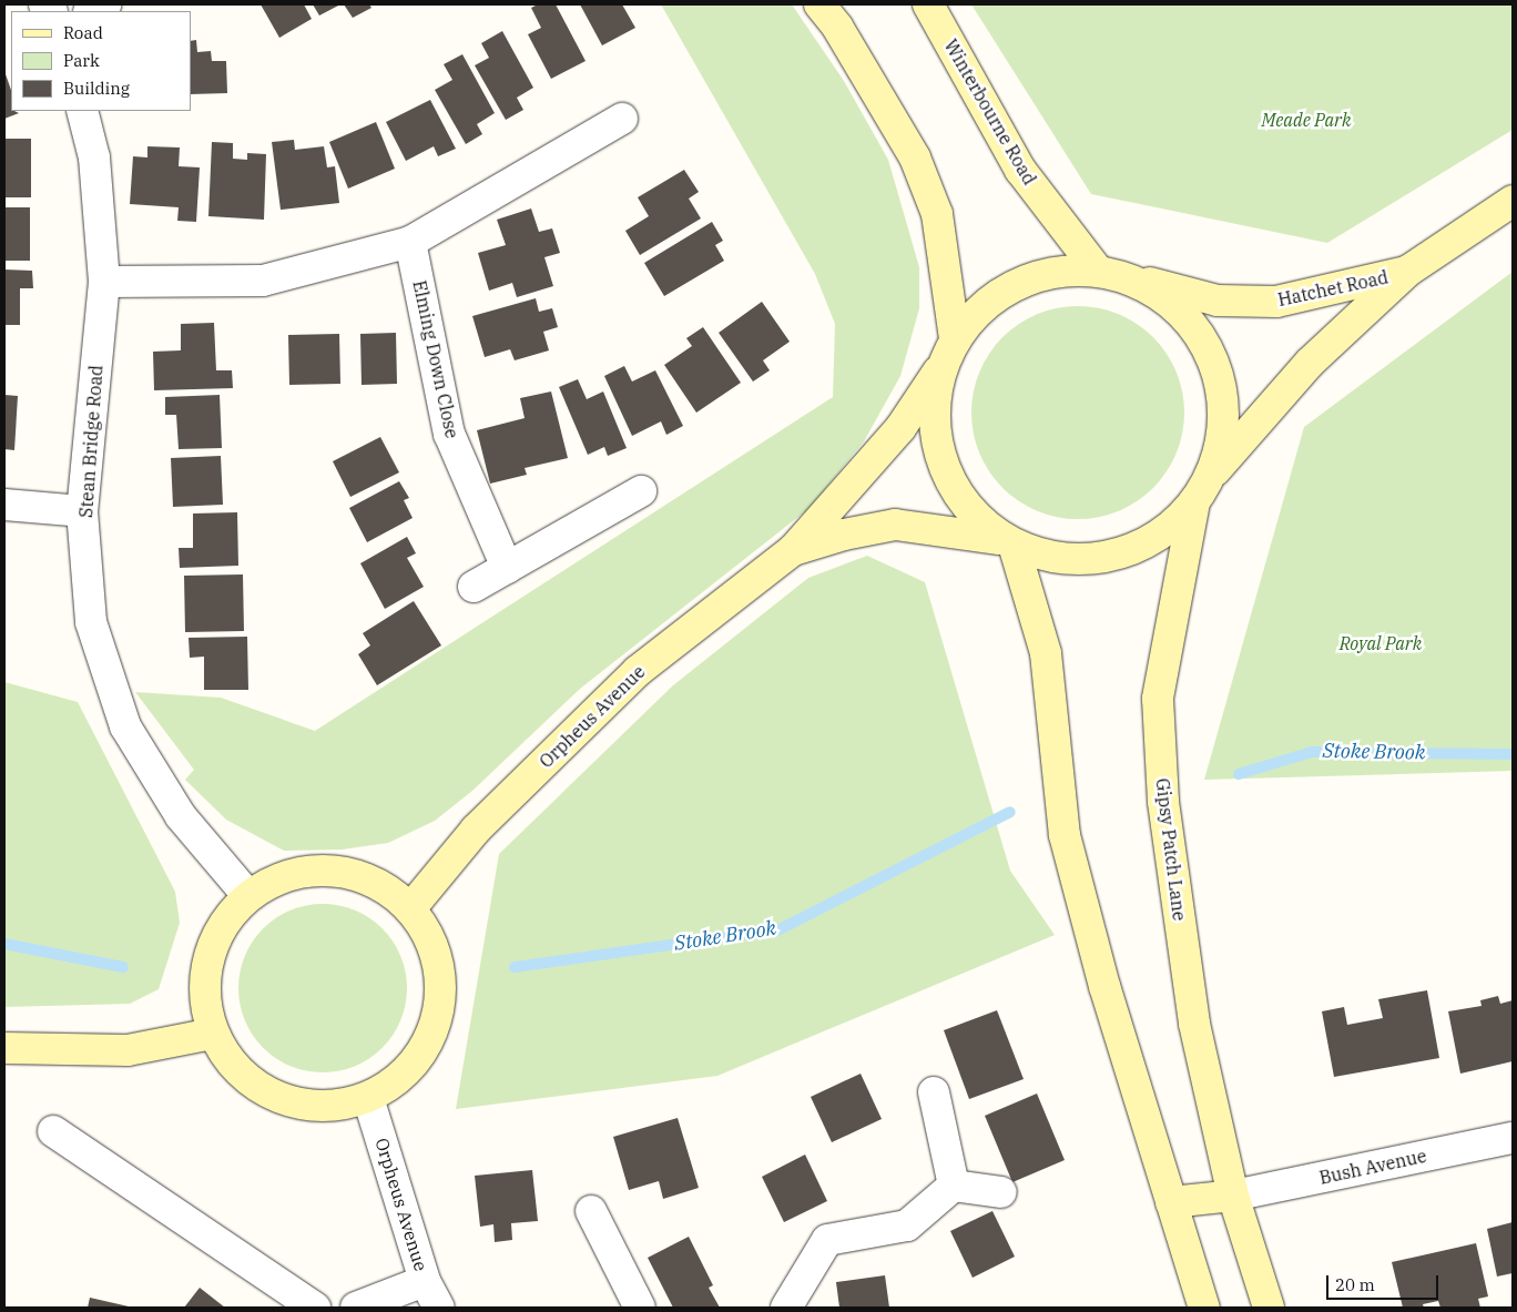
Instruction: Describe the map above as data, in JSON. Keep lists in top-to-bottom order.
{
  "streets": {
    "main road": [
      "Winterbourne Road",
      "Hatchet Road",
      "Orpheus Avenue",
      "Gipsy Patch Lane"
    ],
    "street": ["Elming Down Close", "Stean Bridge Road", "Bush Avenue"]
  },
  "crossings": [
    ["Winterbourne Road", "Hatchet Road"],
    ["Winterbourne Road", "Orpheus Avenue"],
    ["Winterbourne Road", "Gipsy Patch Lane"],
    ["Hatchet Road", "Orpheus Avenue"],
    ["Hatchet Road", "Gipsy Patch Lane"],
    ["Orpheus Avenue", "Gipsy Patch Lane"],
    ["Gipsy Patch Lane", "Bush Avenue"]
  ],
  "water": ["Stoke Brook"],
  "parks": ["Meade Park", "Royal Park"],
  "legend": ["Road", "Park", "Building"],
  "scale_bar": "20 m"
}
